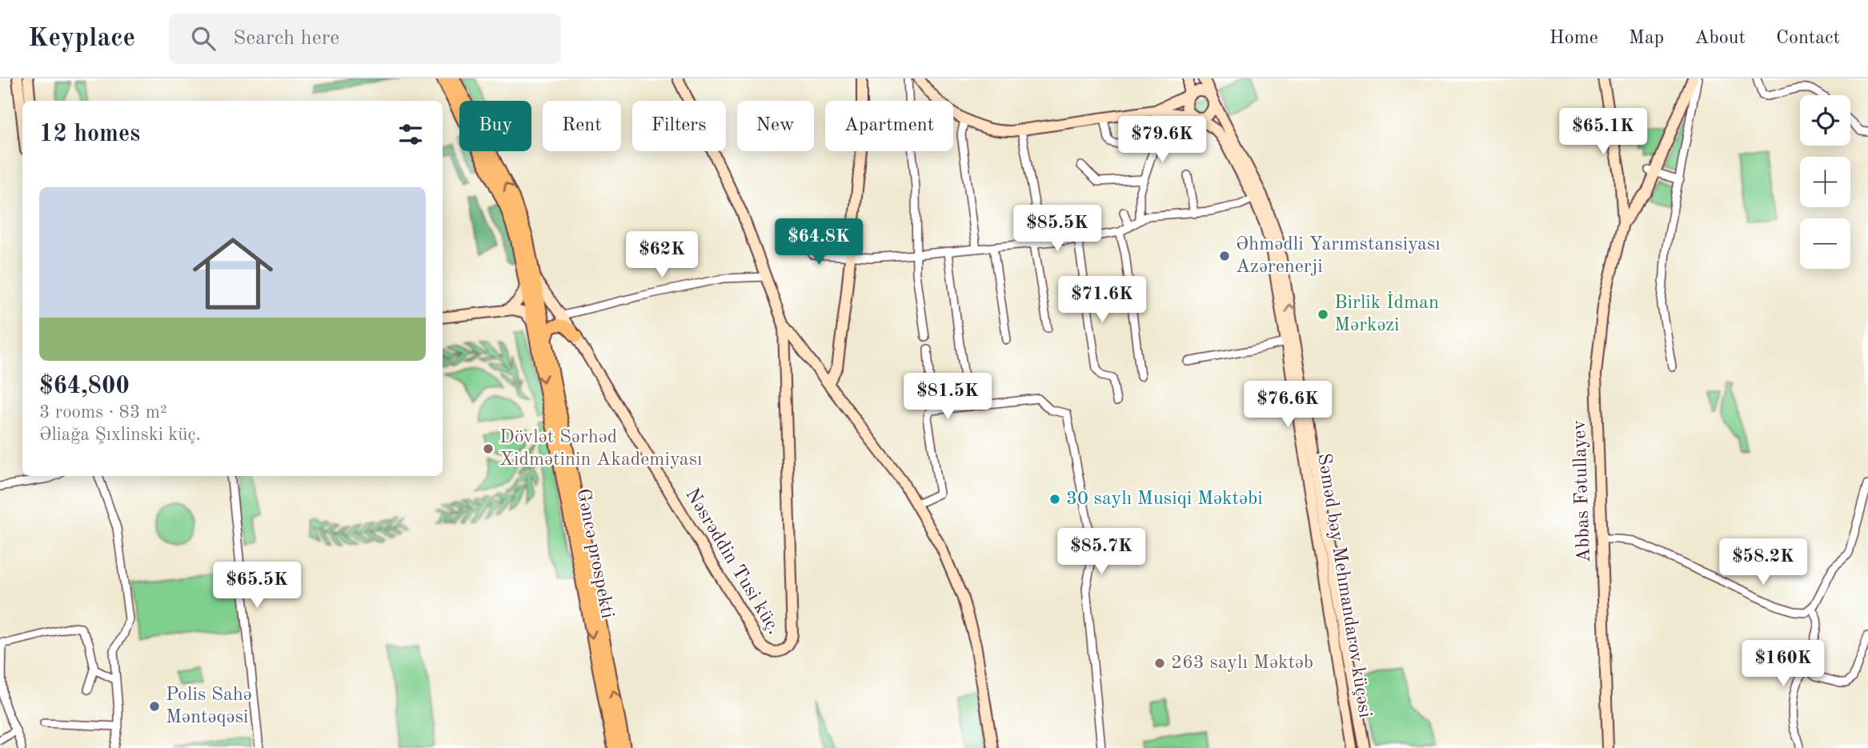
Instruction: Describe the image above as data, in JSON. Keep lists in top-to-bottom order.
{
  "streets": {
    "main road": [
      "Abbas Fətullayev",
      "Gəncə prospekti",
      "Nəsrəddin Tusi küç.",
      "Səməd bəy Mehmandarov küçəsi"
    ]
  },
  "places": [
    "Əhmədli Yarımstansiyası Azərenerji",
    "Birlik İdman Mərkəzi",
    "Dövlət Sərhəd Xidmətinin Akademiyası",
    "30 saylı Musiqi Məktəbi",
    "263 saylı Məktəb",
    "Polis Sahə Məntəqəsi"
  ],
  "page": {
    "header": "Keyplace",
    "search": "Search here",
    "nav": [
      "Home",
      "Map",
      "About",
      "Contact"
    ],
    "map_buttons": ["+", "−"],
    "chip": [
      "Buy",
      "Rent",
      "Filters",
      "New",
      "Apartment"
    ],
    "heading": "12 homes",
    "price": [
      "$65.1K",
      "$79.6K",
      "$85.5K",
      "$64.8K",
      "$62K",
      "$71.6K",
      "$81.5K",
      "$76.6K",
      "$85.7K",
      "$58.2K",
      "$65.5K",
      "$160K"
    ],
    "list": [
      {
        "name": "$64,800",
        "note": "3 rooms · 83 m² · Əliağa Şıxlinski küç."
      }
    ]
  }
}
